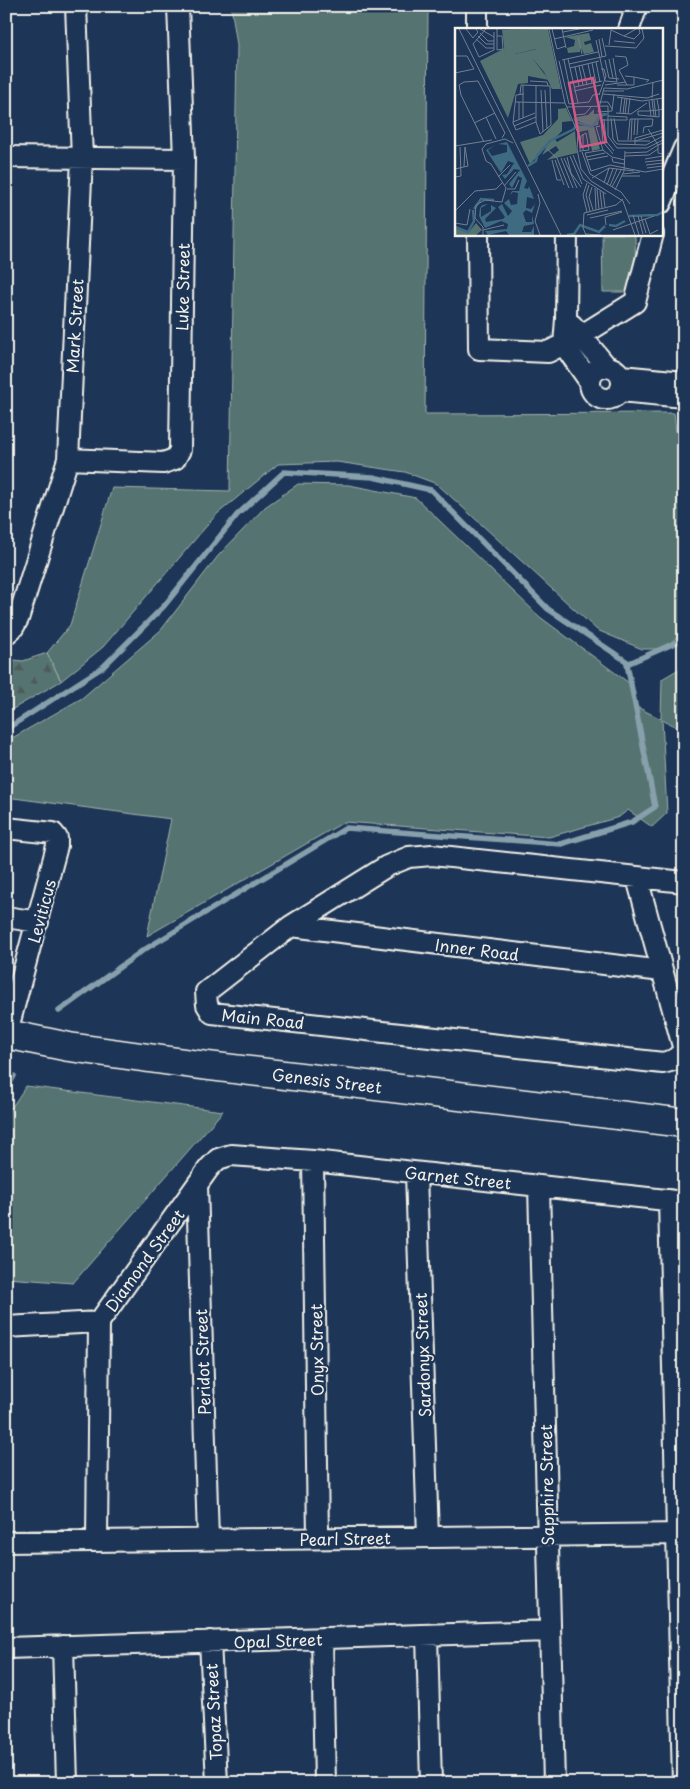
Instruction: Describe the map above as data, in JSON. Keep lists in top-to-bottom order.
{
  "streets": {
    "street": [
      "Luke Street",
      "Mark Street",
      "Leviticus",
      "Inner Road",
      "Main Road",
      "Genesis Street",
      "Garnet Street",
      "Diamond Street",
      "Onyx Street",
      "Sardonyx Street",
      "Peridot Street",
      "Sapphire Street",
      "Pearl Street",
      "Opal Street",
      "Topaz Street"
    ]
  },
  "crossings": [
    ["Luke Street", "Mark Street"],
    ["Leviticus", "Genesis Street"],
    ["Inner Road", "Main Road"],
    ["Garnet Street", "Diamond Street"],
    ["Garnet Street", "Onyx Street"],
    ["Garnet Street", "Sardonyx Street"],
    ["Garnet Street", "Sapphire Street"],
    ["Diamond Street", "Peridot Street"],
    ["Onyx Street", "Pearl Street"],
    ["Sardonyx Street", "Pearl Street"],
    ["Peridot Street", "Pearl Street"],
    ["Sapphire Street", "Pearl Street"],
    ["Sapphire Street", "Opal Street"],
    ["Opal Street", "Topaz Street"]
  ]
}
